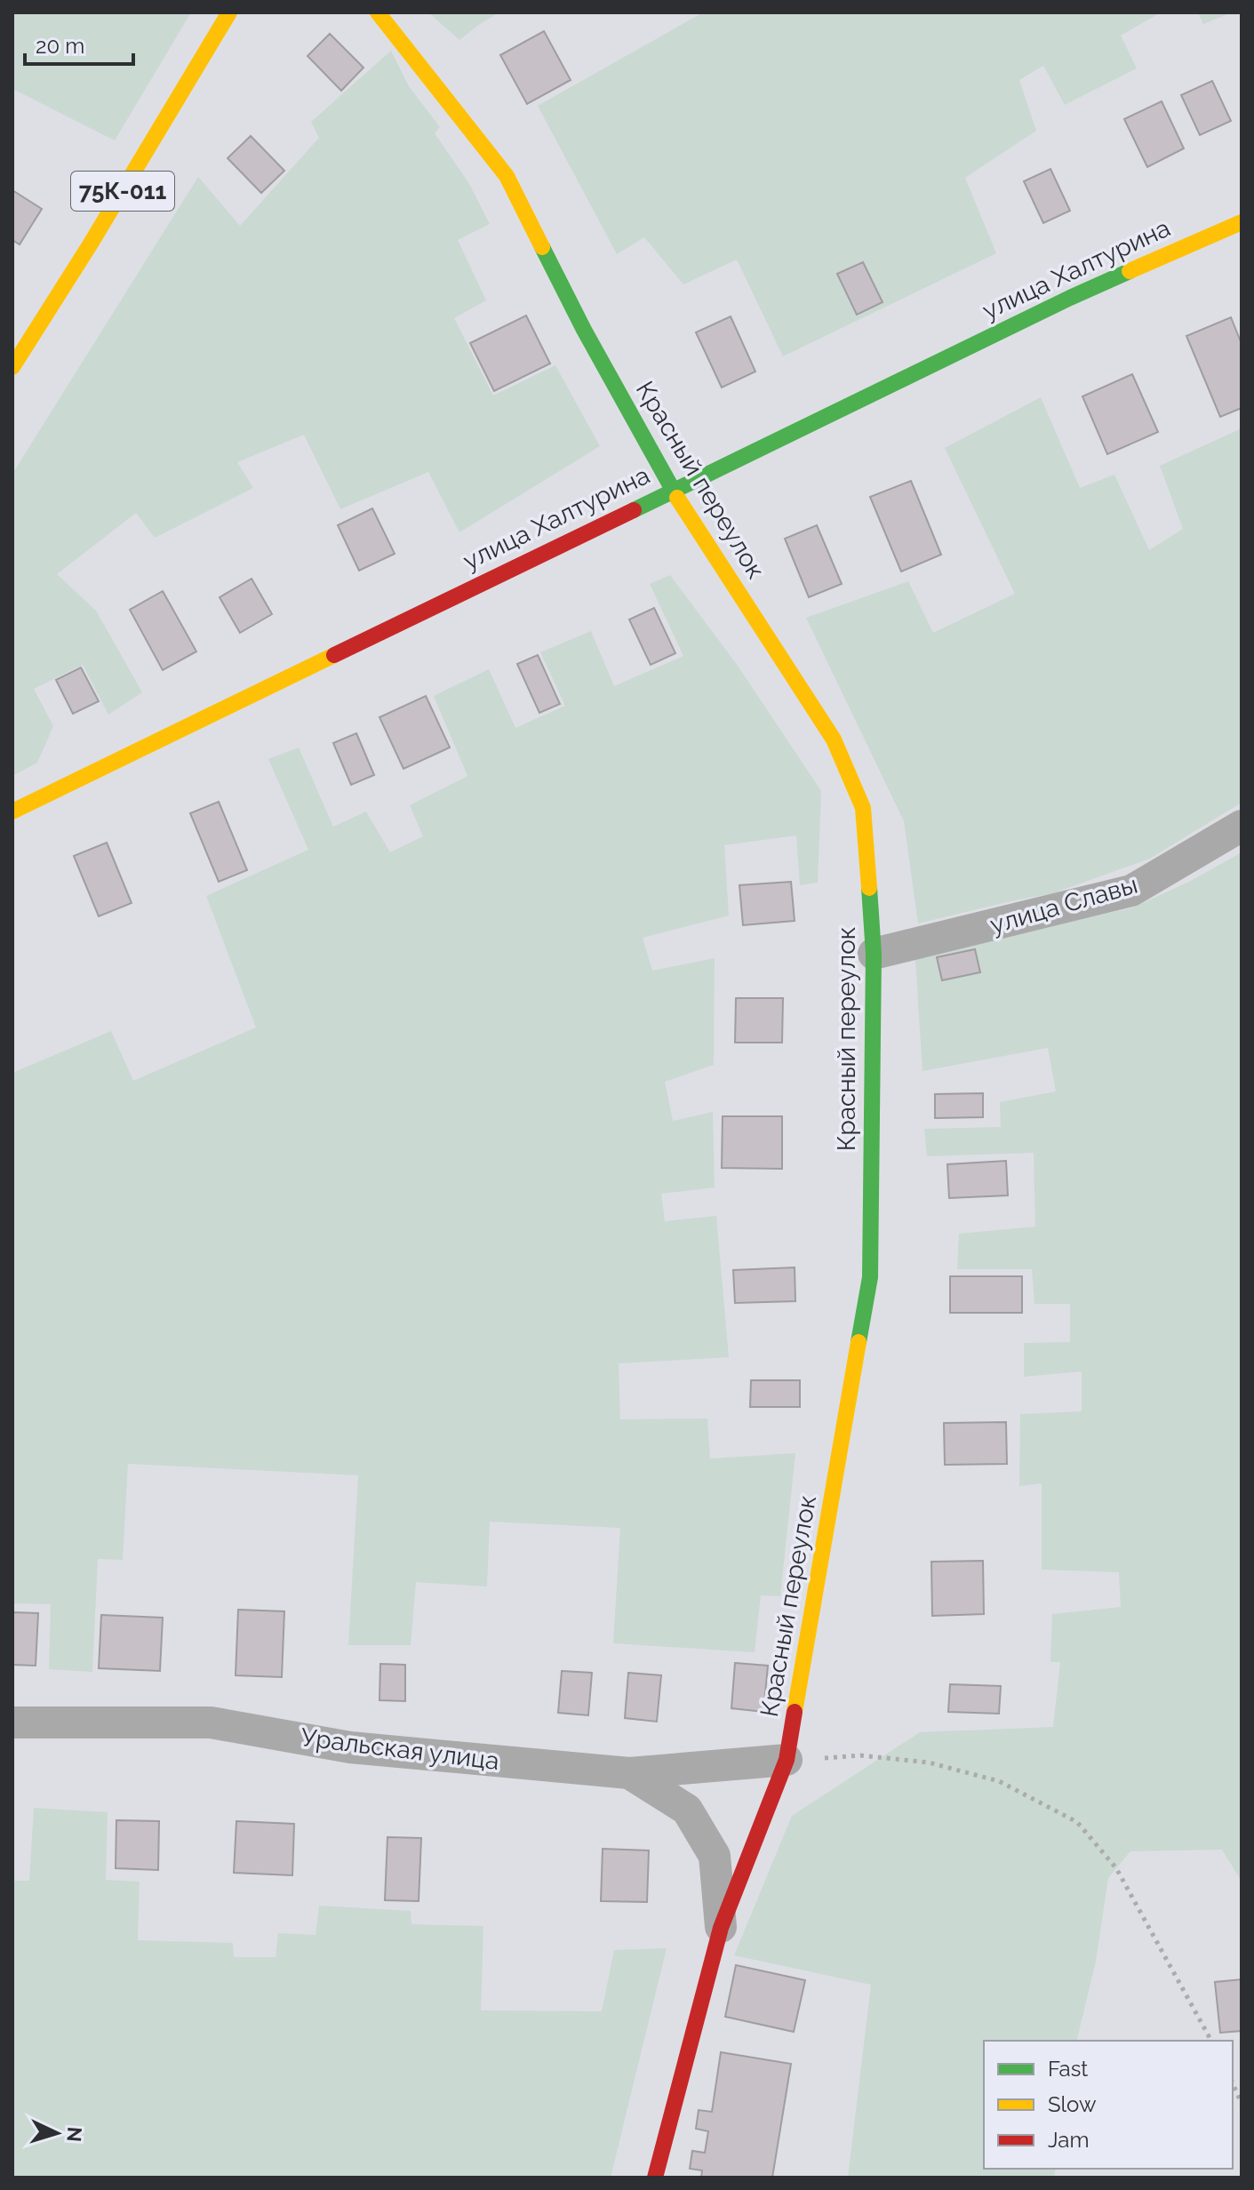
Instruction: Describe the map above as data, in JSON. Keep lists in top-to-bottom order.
{
  "streets": {
    "street": [
      "75К-011",
      "улица Халтурина",
      "Красный переулок",
      "улица Славы",
      "Уральская улица"
    ]
  },
  "crossings": [
    ["улица Халтурина", "Красный переулок"],
    ["Красный переулок", "улица Славы"],
    ["Красный переулок", "Уральская улица"]
  ],
  "legend": ["Fast", "Slow", "Jam"],
  "scale_bar": "20 m",
  "north": "right"
}
